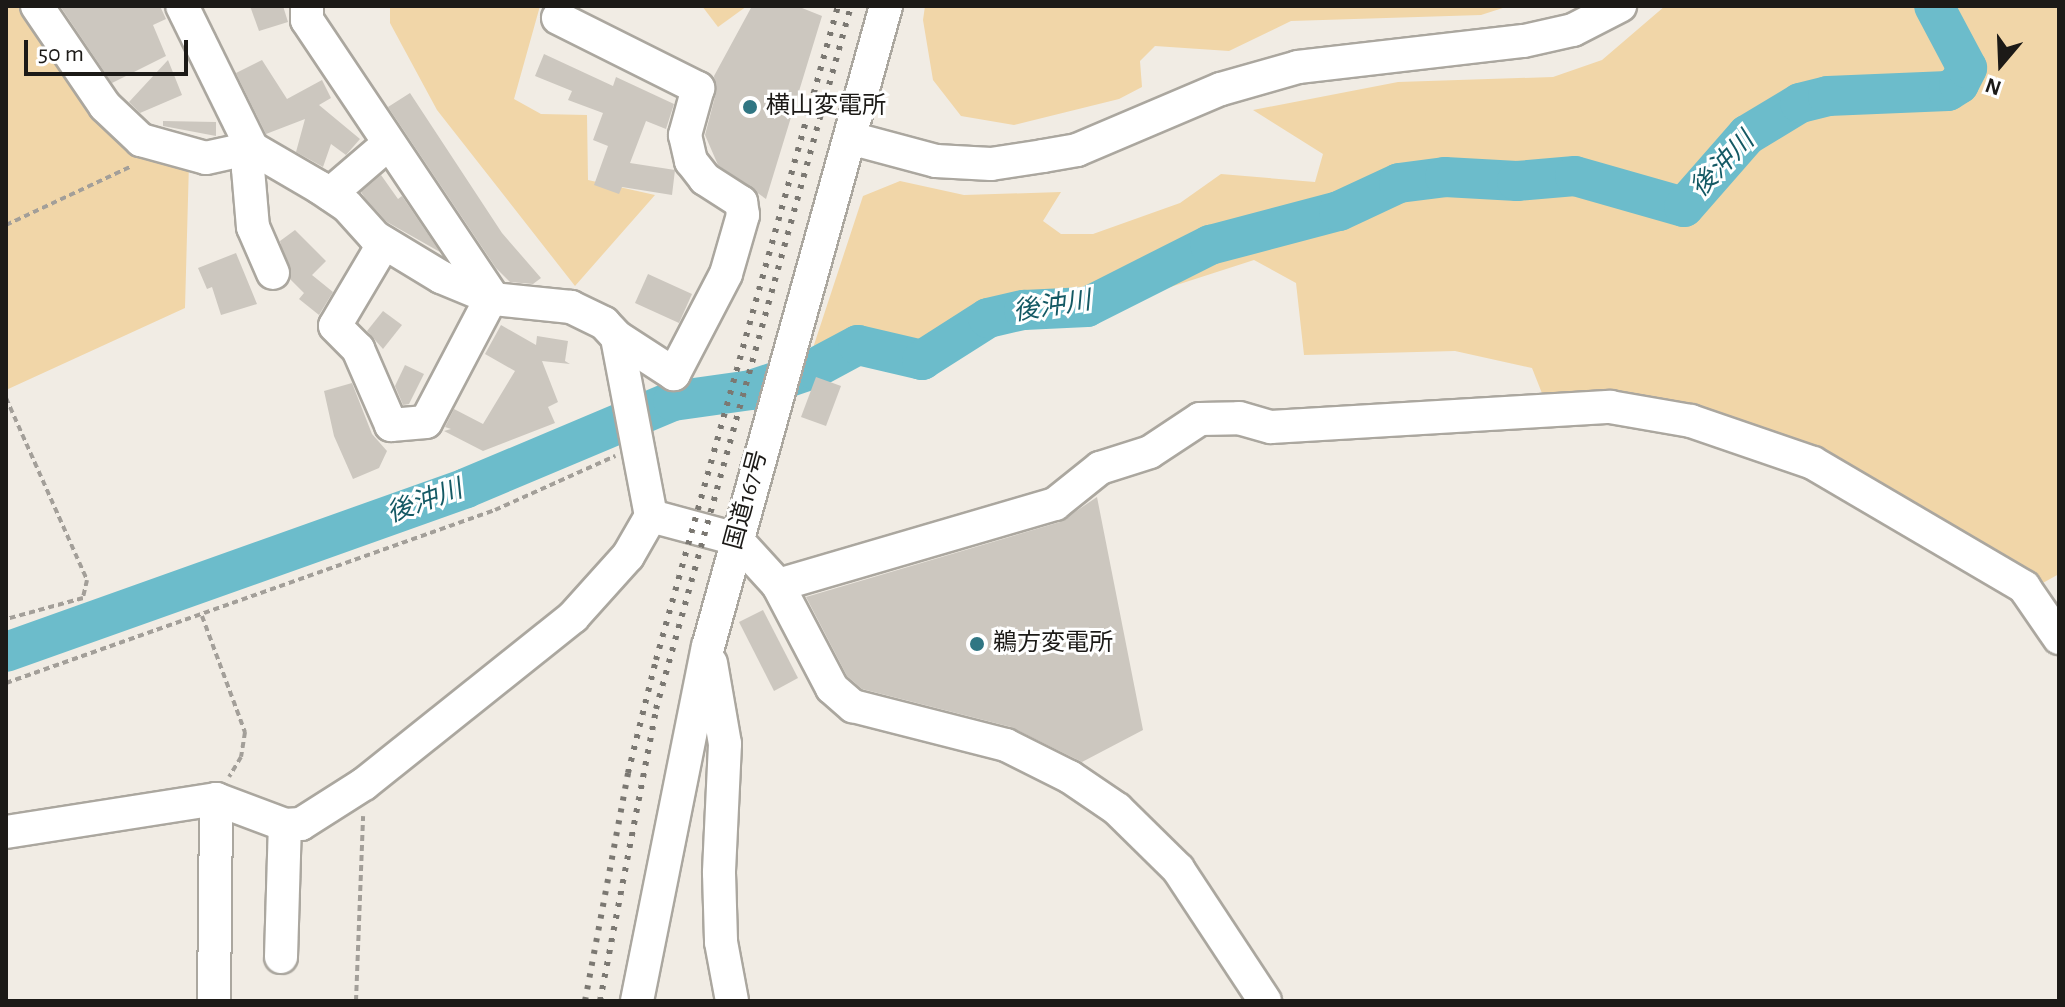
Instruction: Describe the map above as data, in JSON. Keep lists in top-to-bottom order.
{
  "streets": {
    "street": ["国道167号"]
  },
  "water": ["後沖川"],
  "places": ["横山変電所", "鵜方変電所"],
  "scale_bar": "50 m",
  "north": "bottom"
}
